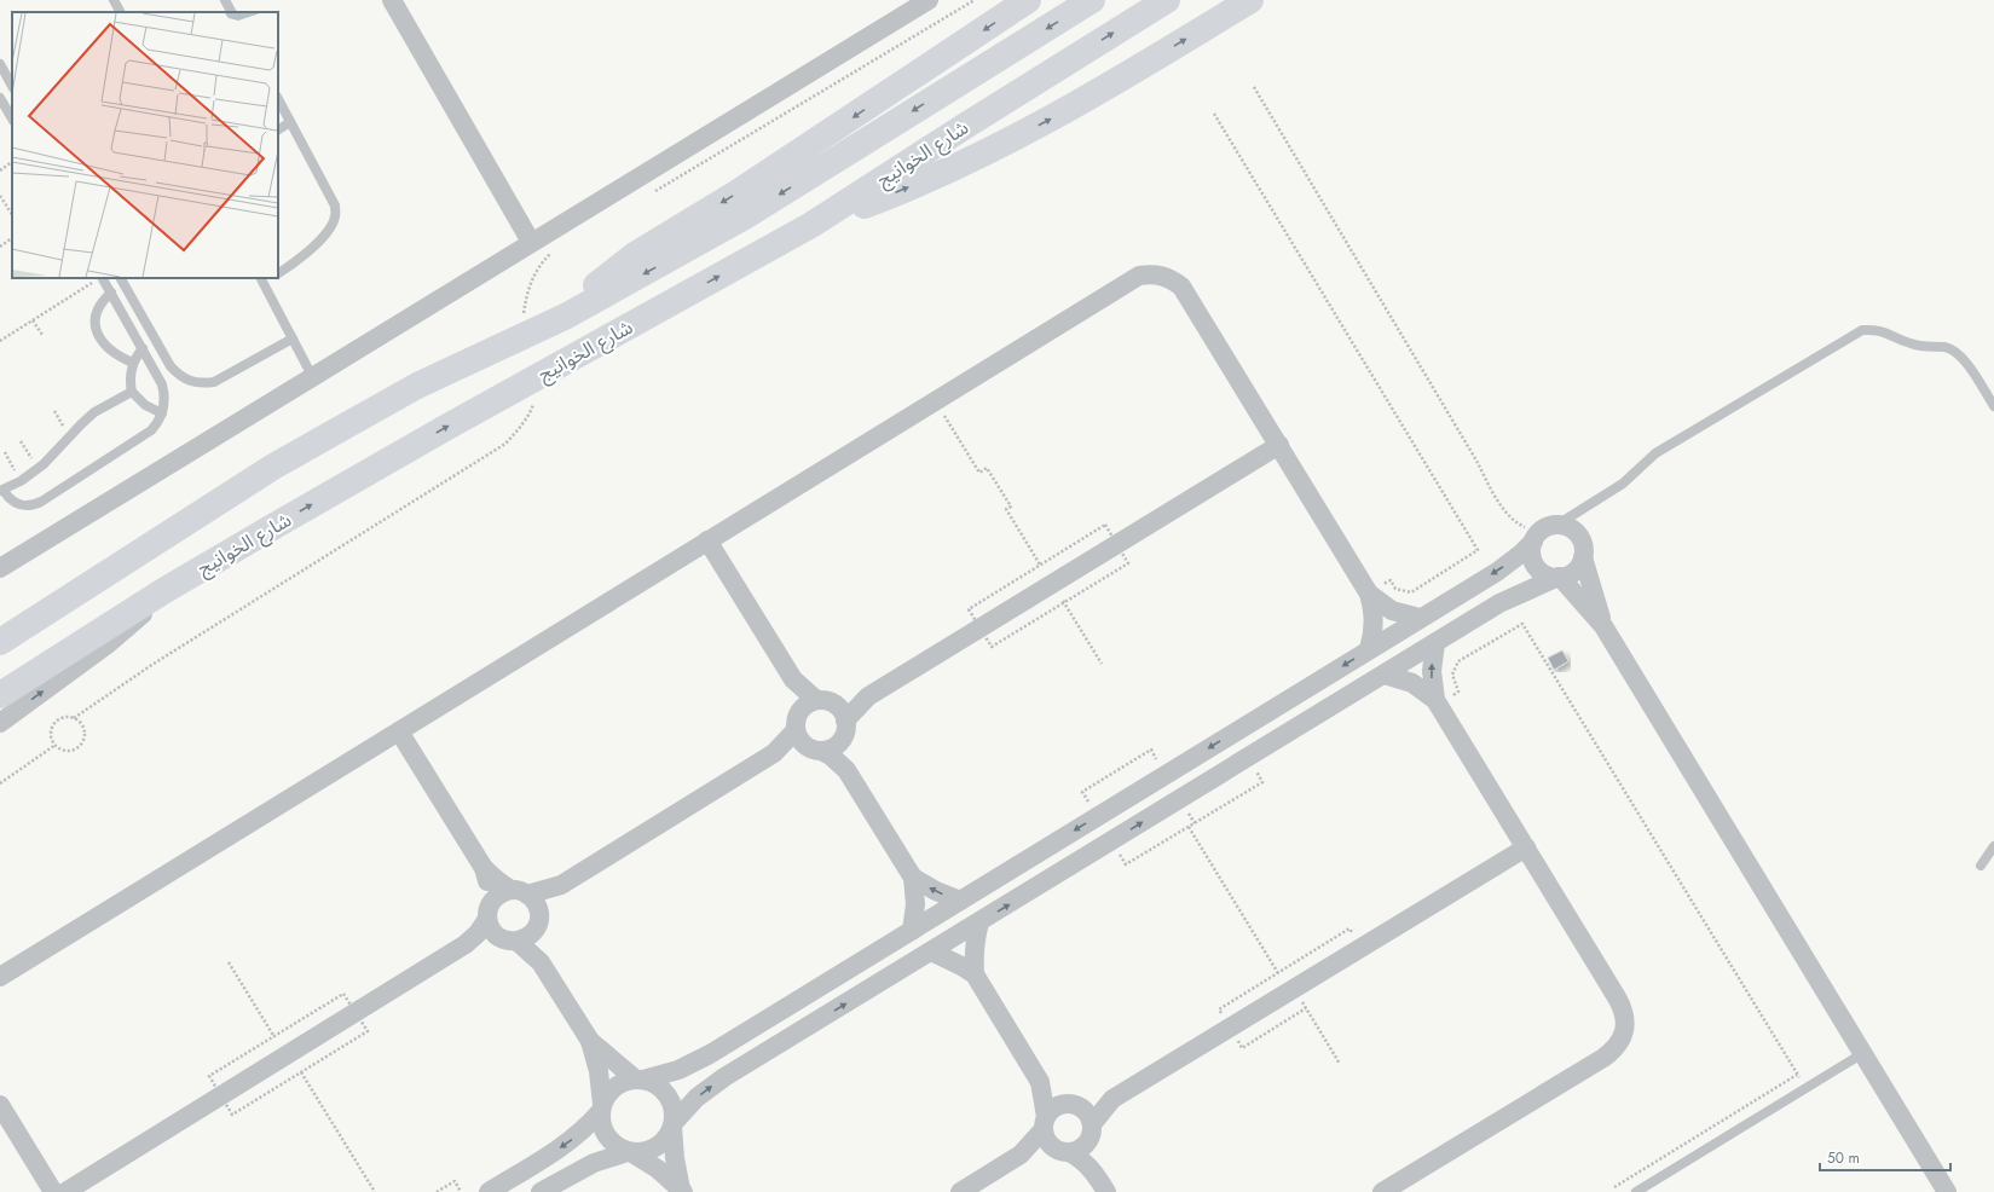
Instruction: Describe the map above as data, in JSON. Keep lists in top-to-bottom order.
{
  "streets": {
    "highway": ["شارع الخوانيج"]
  },
  "scale_bar": "50 m"
}
